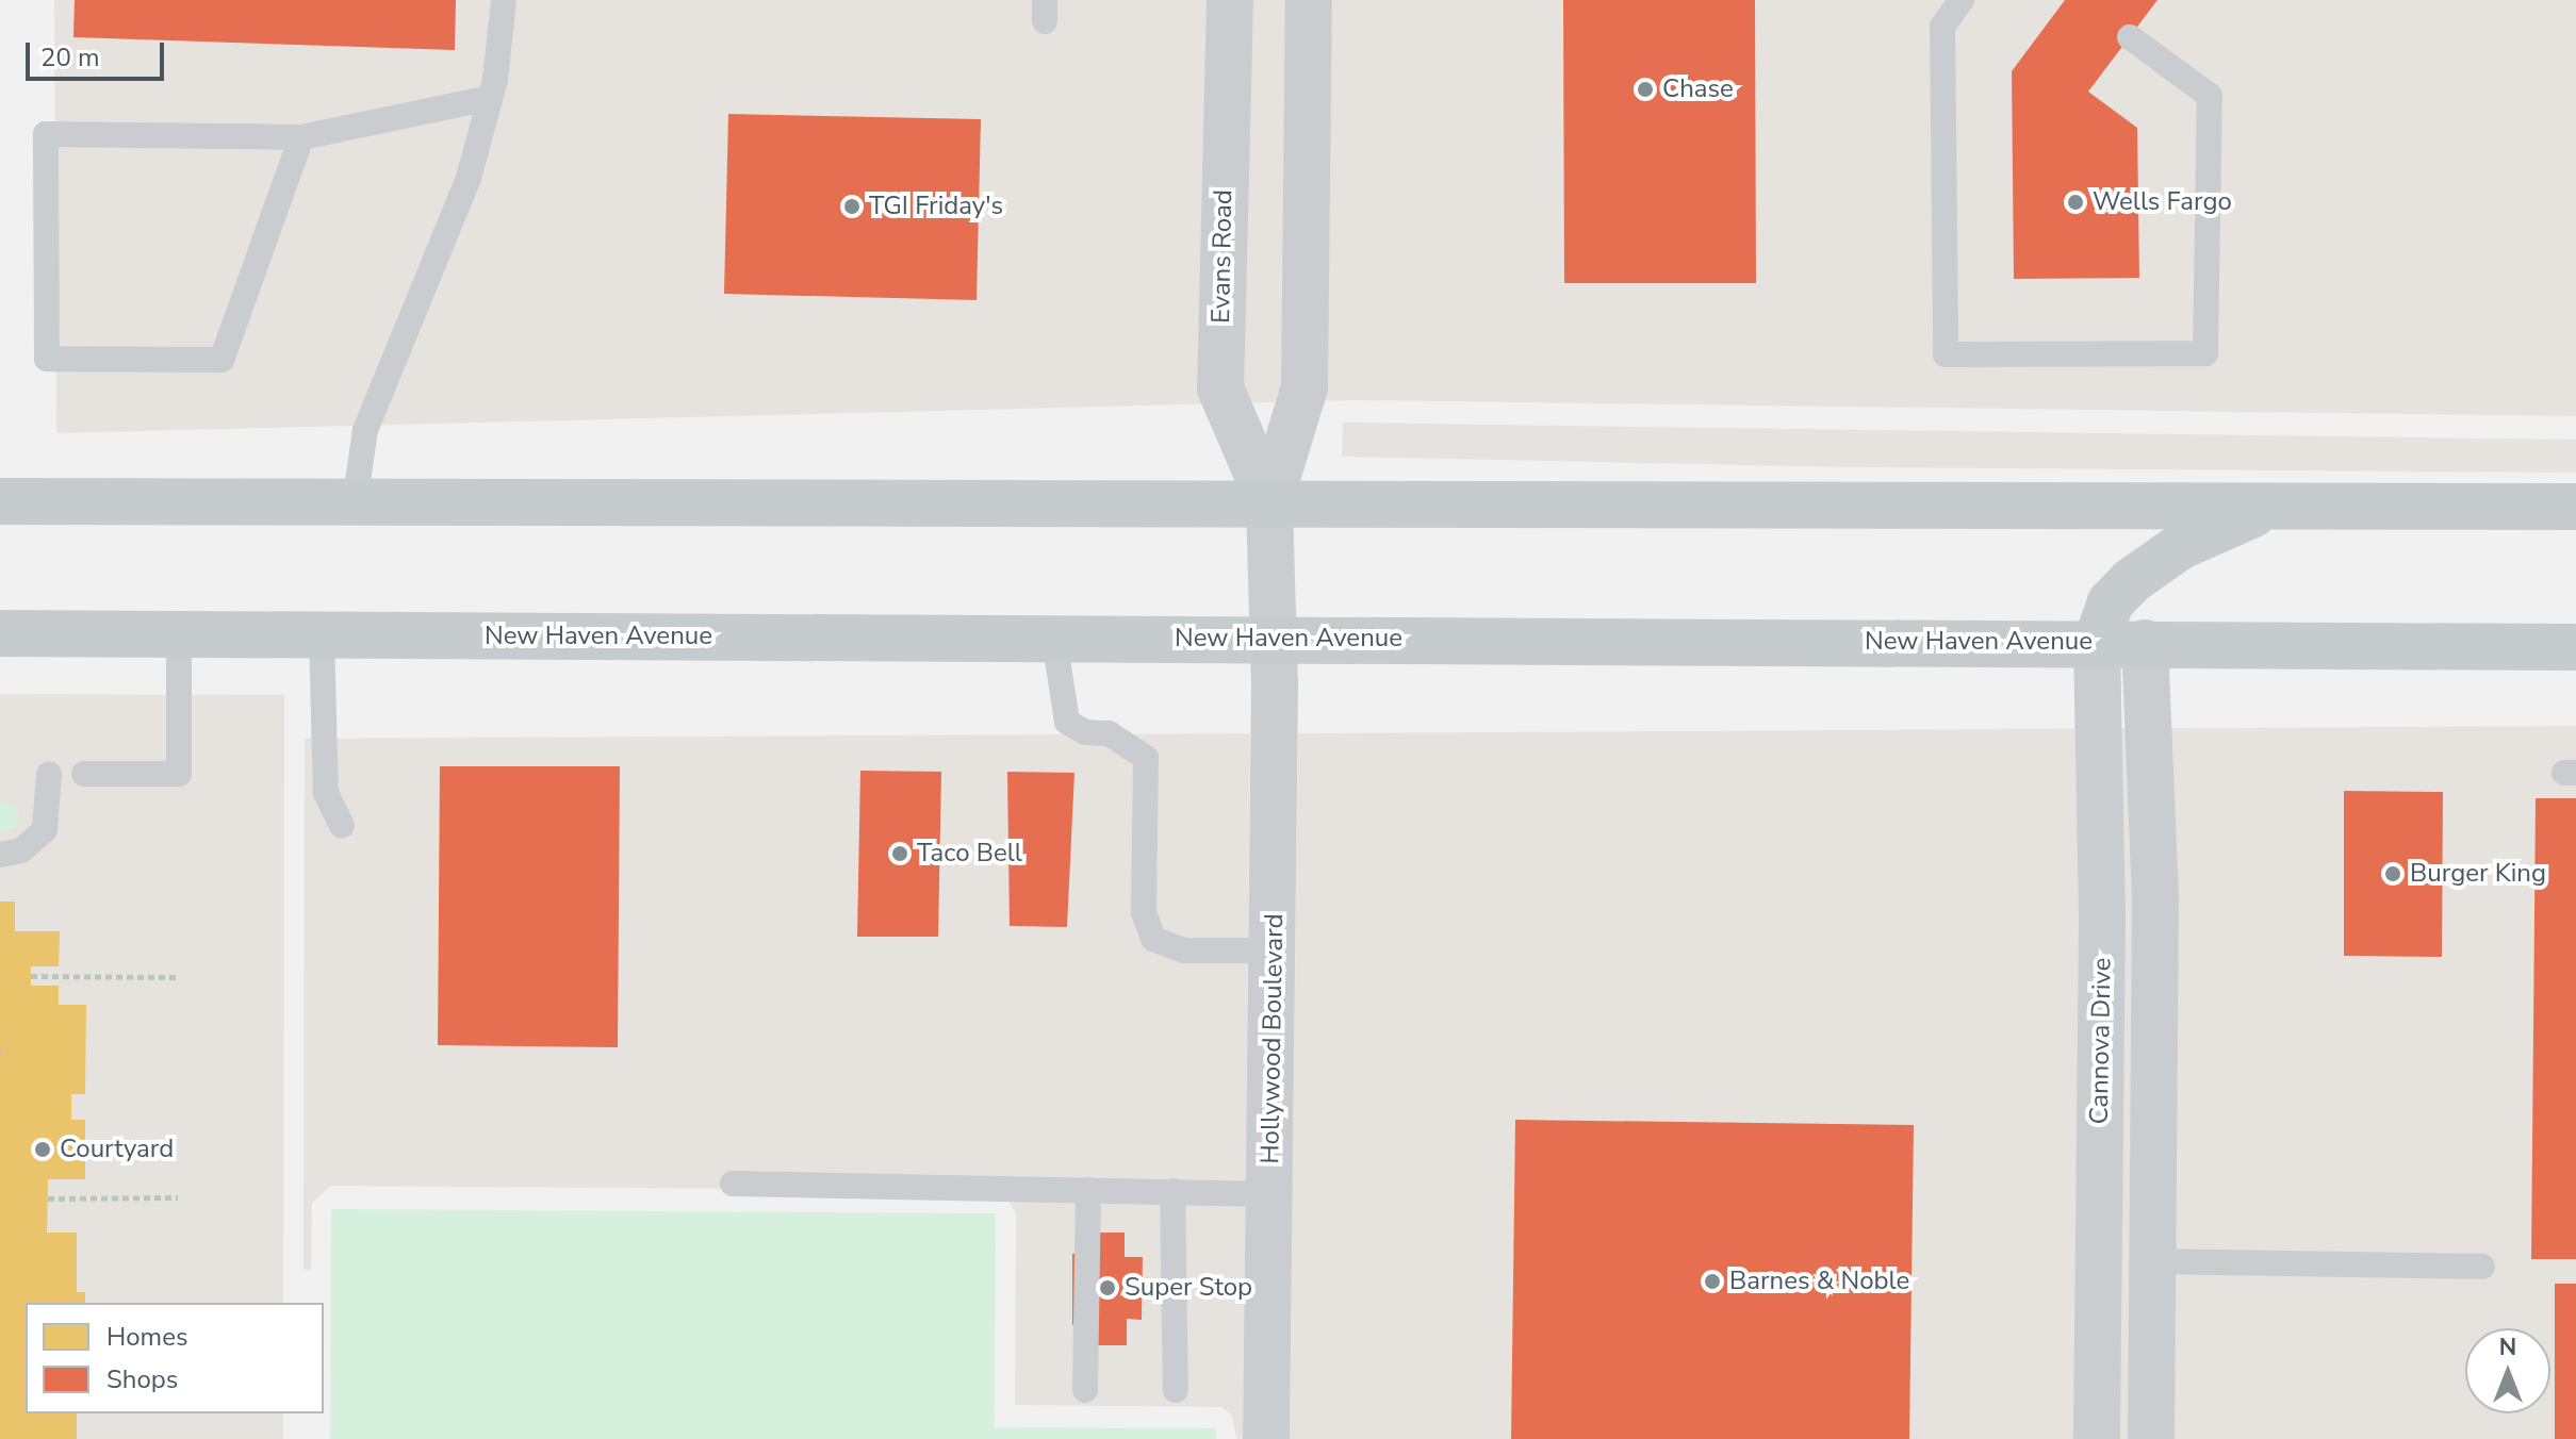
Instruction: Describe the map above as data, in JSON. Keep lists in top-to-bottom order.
{
  "streets": {
    "main road": ["New Haven Avenue"],
    "street": ["Evans Road", "Hollywood Boulevard", "Cannova Drive"]
  },
  "crossings": [
    ["Evans Road", "New Haven Avenue"],
    ["Evans Road", "Hollywood Boulevard"],
    ["New Haven Avenue", "Hollywood Boulevard"],
    ["New Haven Avenue", "Cannova Drive"]
  ],
  "places": [
    "Chase",
    "Wells Fargo",
    "TGI Friday's",
    "Taco Bell",
    "Burger King",
    "Courtyard",
    "Barnes & Noble",
    "Super Stop"
  ],
  "legend": ["Homes", "Shops"],
  "scale_bar": "20 m",
  "north": "top"
}
